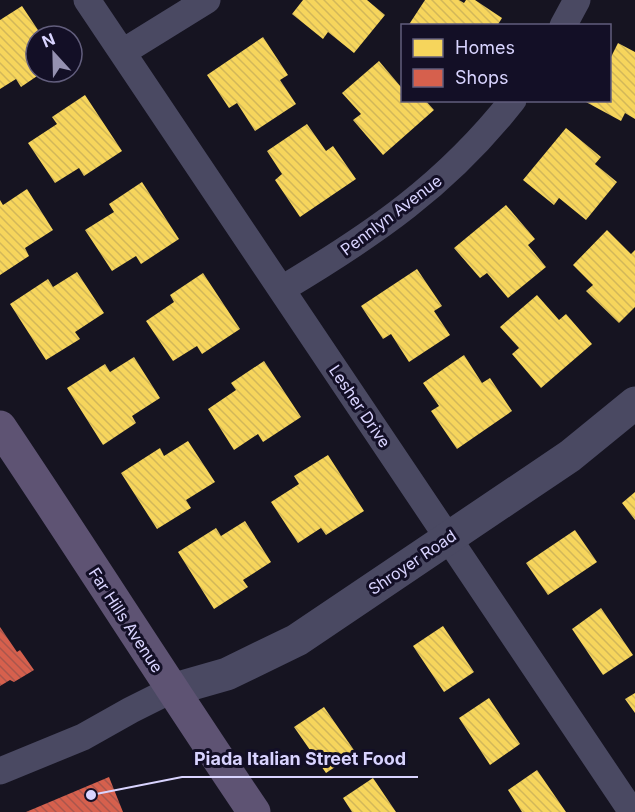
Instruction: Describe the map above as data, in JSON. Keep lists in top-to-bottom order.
{
  "streets": {
    "main road": ["Far Hills Avenue"],
    "street": ["Pennlyn Avenue", "Lesher Drive", "Shroyer Road"]
  },
  "crossings": [
    ["Pennlyn Avenue", "Lesher Drive"],
    ["Lesher Drive", "Shroyer Road"],
    ["Shroyer Road", "Far Hills Avenue"]
  ],
  "places": ["Piada Italian Street Food"],
  "legend": ["Homes", "Shops"],
  "north": "top"
}
